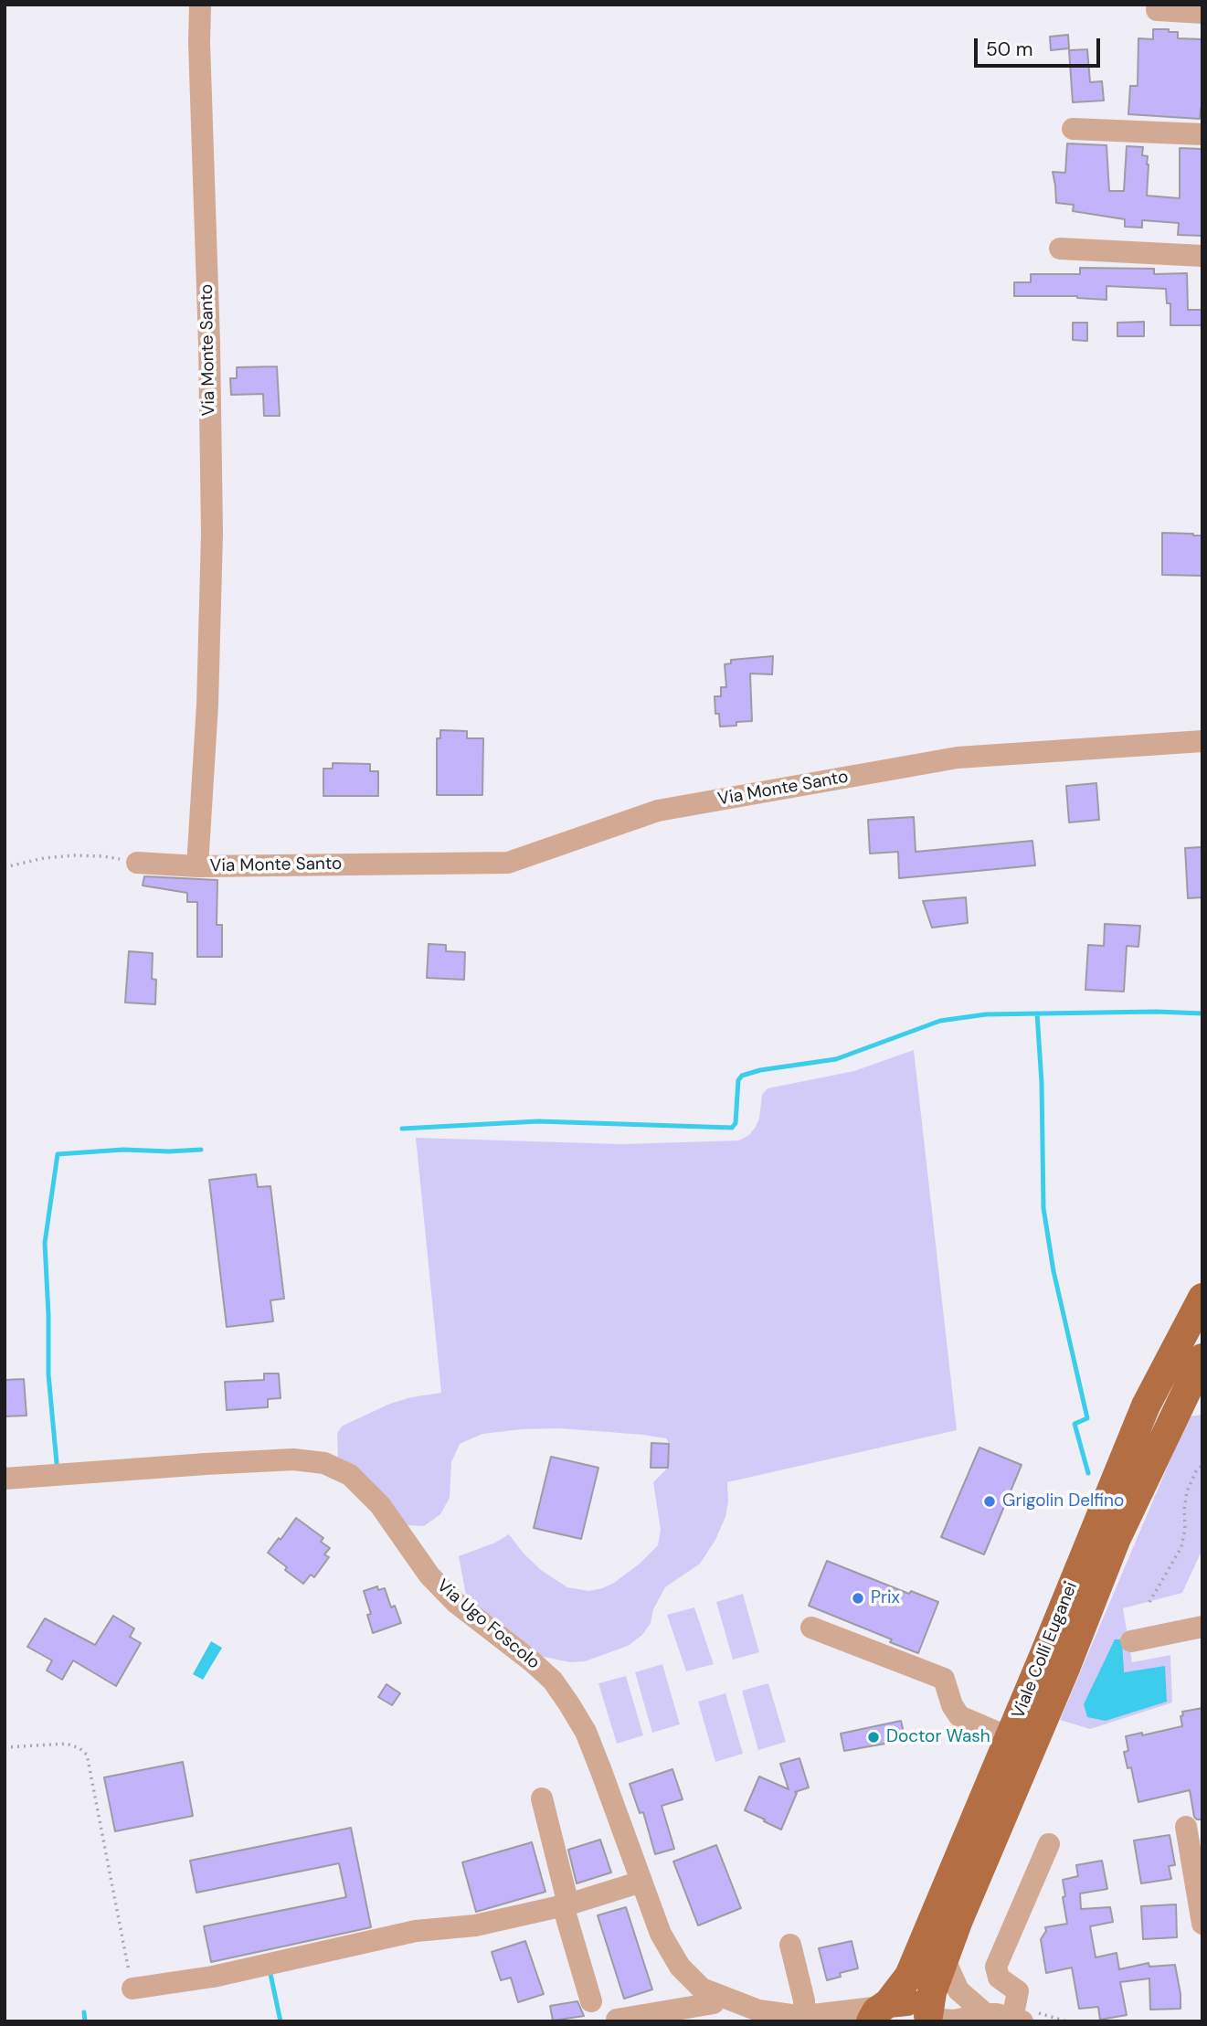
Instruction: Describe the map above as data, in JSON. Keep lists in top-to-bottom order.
{
  "streets": {
    "main road": ["Viale Colli Euganei"],
    "street": ["Via Monte Santo", "Via Ugo Foscolo"]
  },
  "crossings": [
    ["Via Ugo Foscolo", "Viale Colli Euganei"]
  ],
  "places": ["Grigolin Delfino", "Prix", "Doctor Wash"],
  "scale_bar": "50 m"
}
